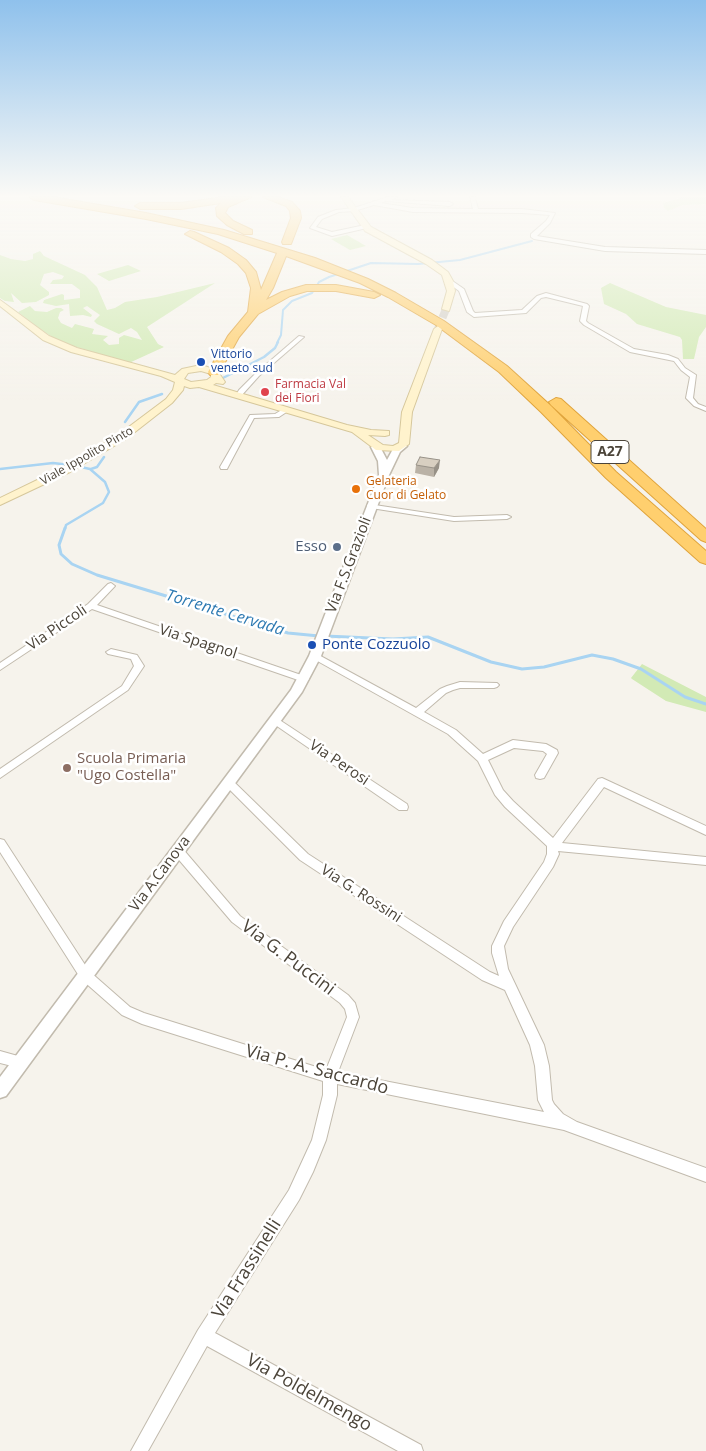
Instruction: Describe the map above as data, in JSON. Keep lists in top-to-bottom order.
{
  "streets": {
    "highway": ["A27"],
    "main road": ["Viale Ippolito Pinto"],
    "street": [
      "Via F.S.Grazioli",
      "Via Piccoli",
      "Via Spagnol",
      "Via Perosi",
      "Via A.Canova",
      "Via G. Rossini",
      "Via G. Puccini",
      "Via P. A. Saccardo",
      "Via Frassinelli",
      "Via Poldelmengo"
    ]
  },
  "crossings": [
    ["A27", "Viale Ippolito Pinto"],
    ["Via F.S.Grazioli", "Via A.Canova"],
    ["Via Piccoli", "Via Spagnol"],
    ["Via Spagnol", "Via A.Canova"],
    ["Via Perosi", "Via A.Canova"],
    ["Via A.Canova", "Via G. Rossini"],
    ["Via A.Canova", "Via G. Puccini"],
    ["Via A.Canova", "Via P. A. Saccardo"],
    ["Via G. Puccini", "Via P. A. Saccardo"],
    ["Via G. Puccini", "Via Frassinelli"],
    ["Via P. A. Saccardo", "Via Frassinelli"],
    ["Via Frassinelli", "Via Poldelmengo"]
  ],
  "water": ["Torrente Cervada"],
  "places": [
    "Vittorio veneto sud",
    "Farmacia Val dei Fiori",
    "Gelateria Cuor di Gelato",
    "Esso",
    "Ponte Cozzuolo",
    "Scuola Primaria \"Ugo Costella\""
  ]
}
